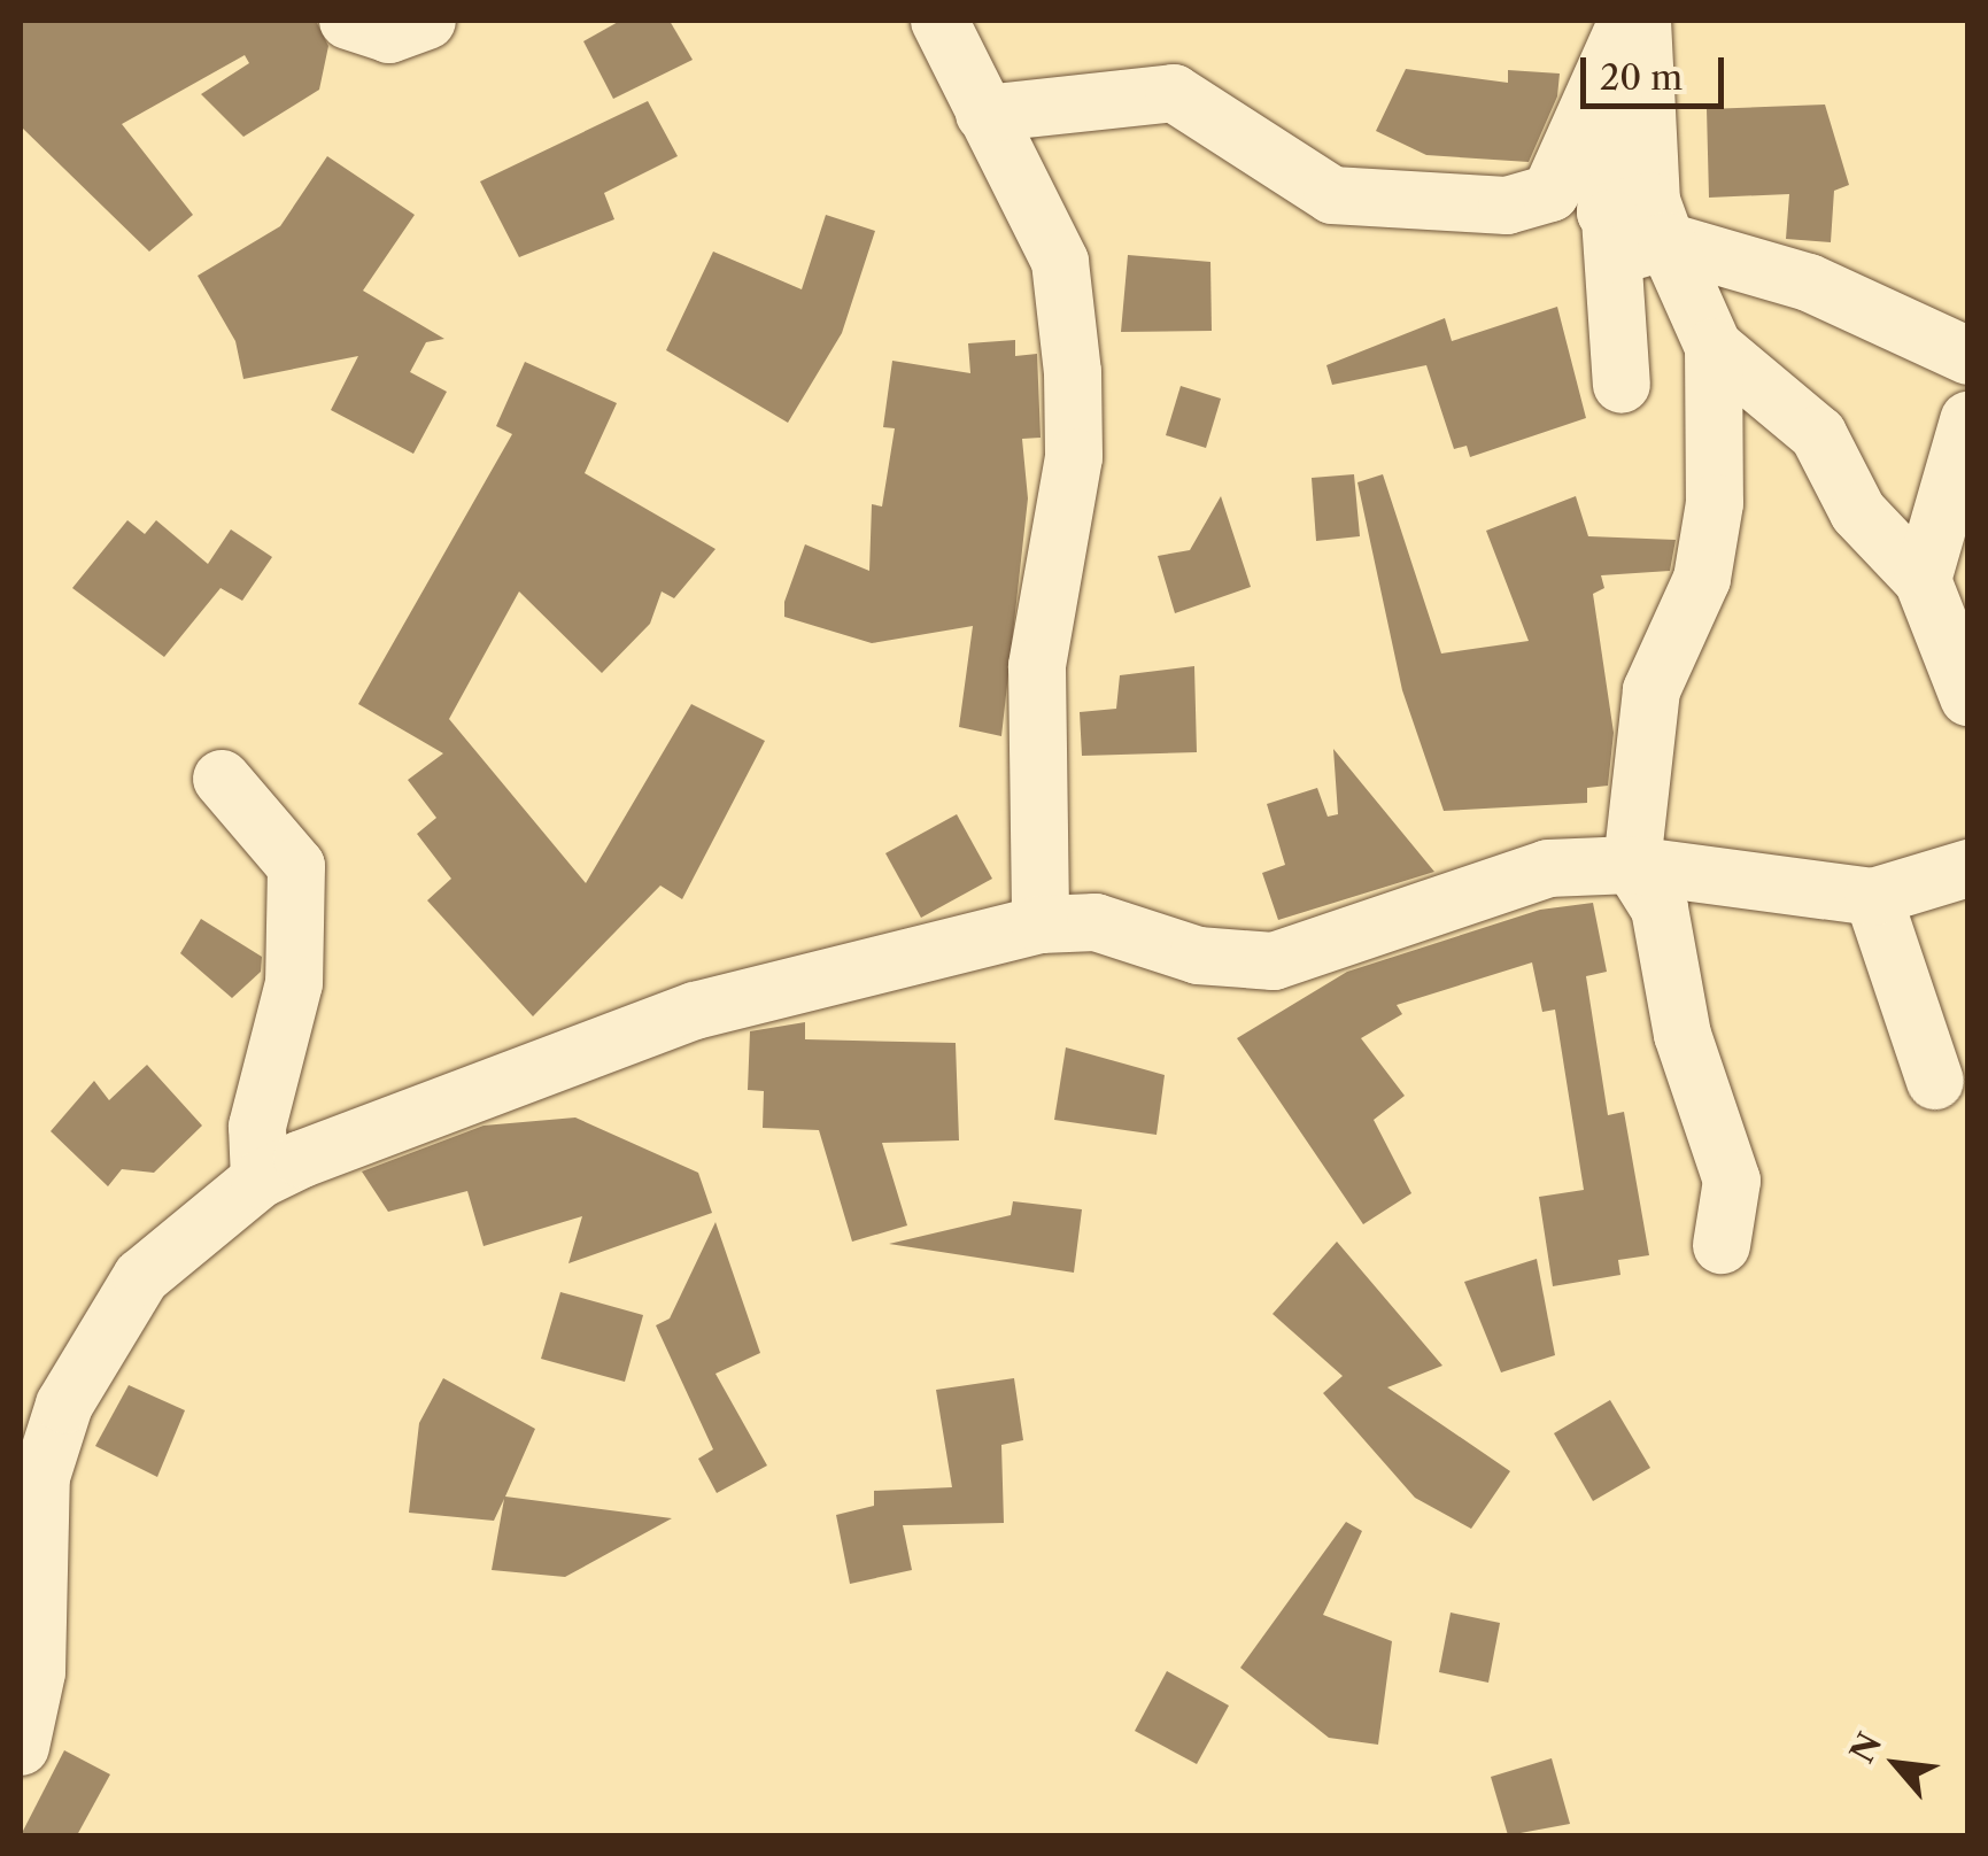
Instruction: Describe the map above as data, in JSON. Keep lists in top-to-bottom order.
{
  "scale_bar": "20 m",
  "north": "top left"
}
